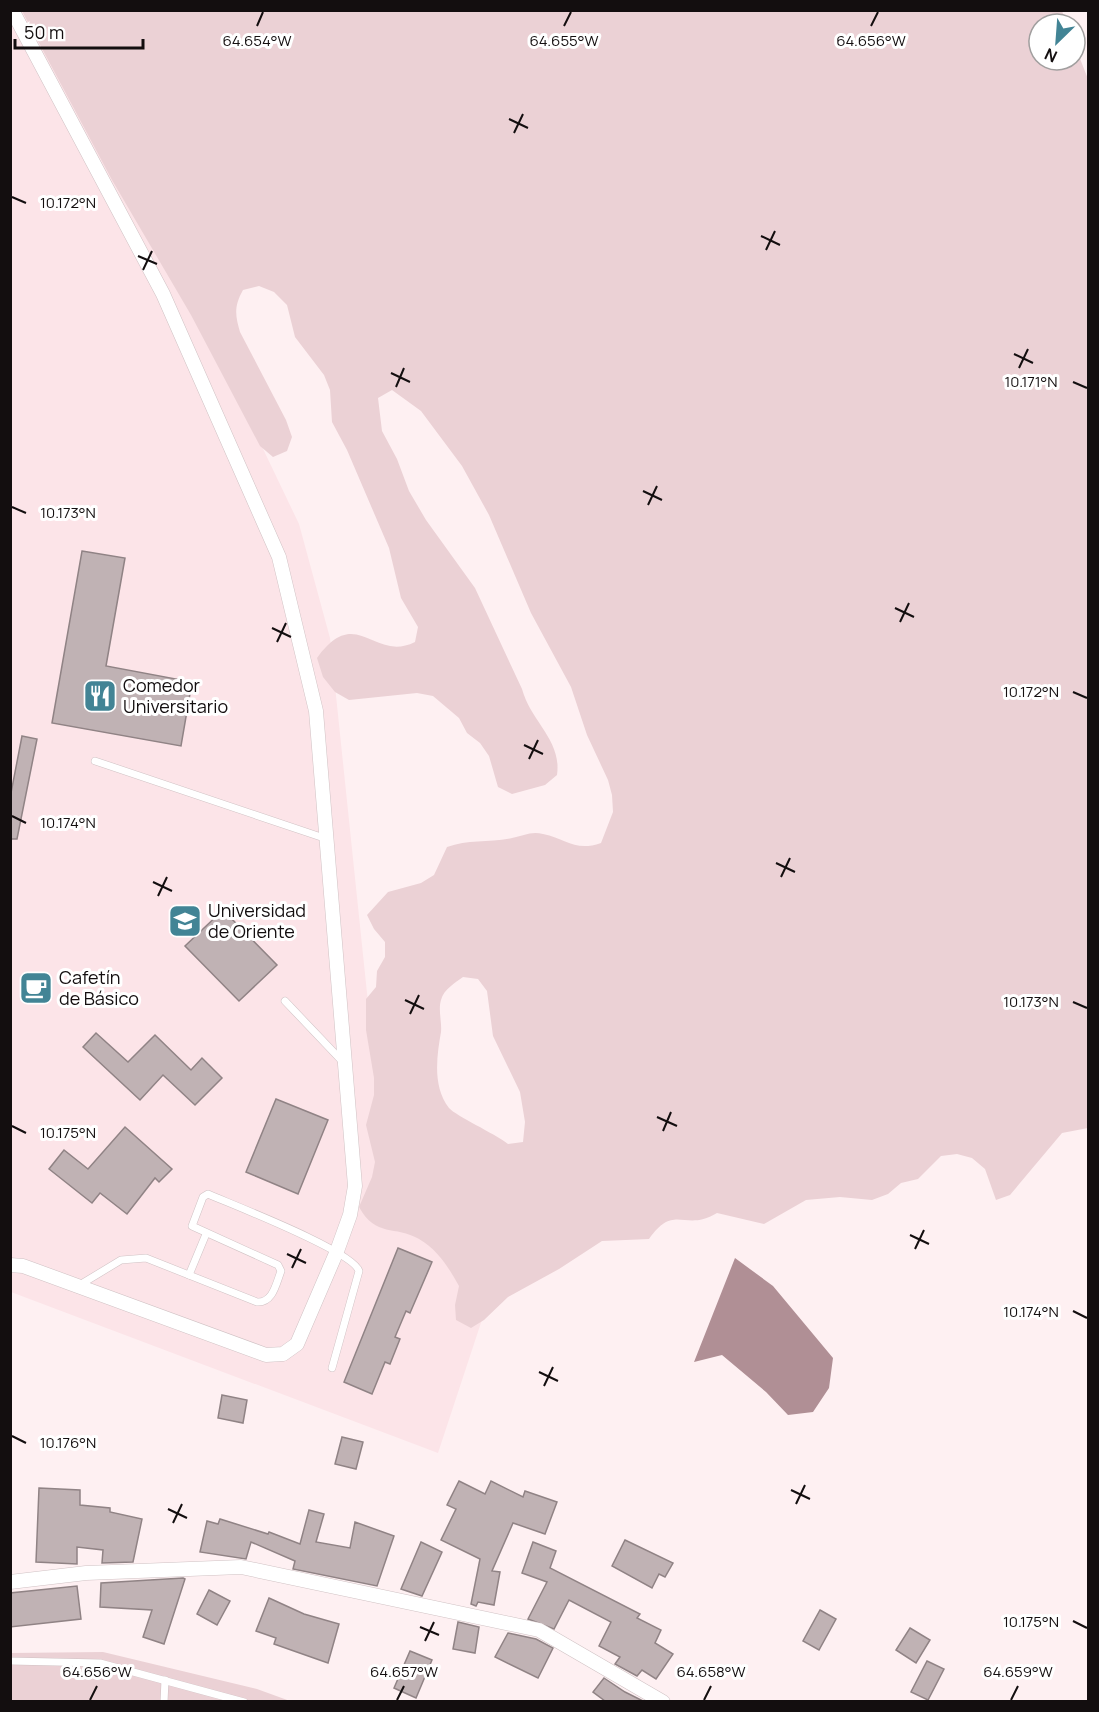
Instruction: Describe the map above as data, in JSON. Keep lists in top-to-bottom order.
{
  "places": {
    "restaurant": ["Comedor Universitario"],
    "school or university": ["Universidad de Oriente"],
    "cafe": ["Cafetín de Básico"]
  },
  "scale_bar": "50 m",
  "north": "bottom left",
  "coordinates": [
    "64.654°W",
    "64.655°W",
    "64.656°W",
    "10.172°N",
    "10.171°N",
    "10.173°N",
    "10.174°N",
    "10.175°N",
    "10.176°N",
    "64.657°W",
    "64.658°W",
    "64.659°W"
  ]
}
